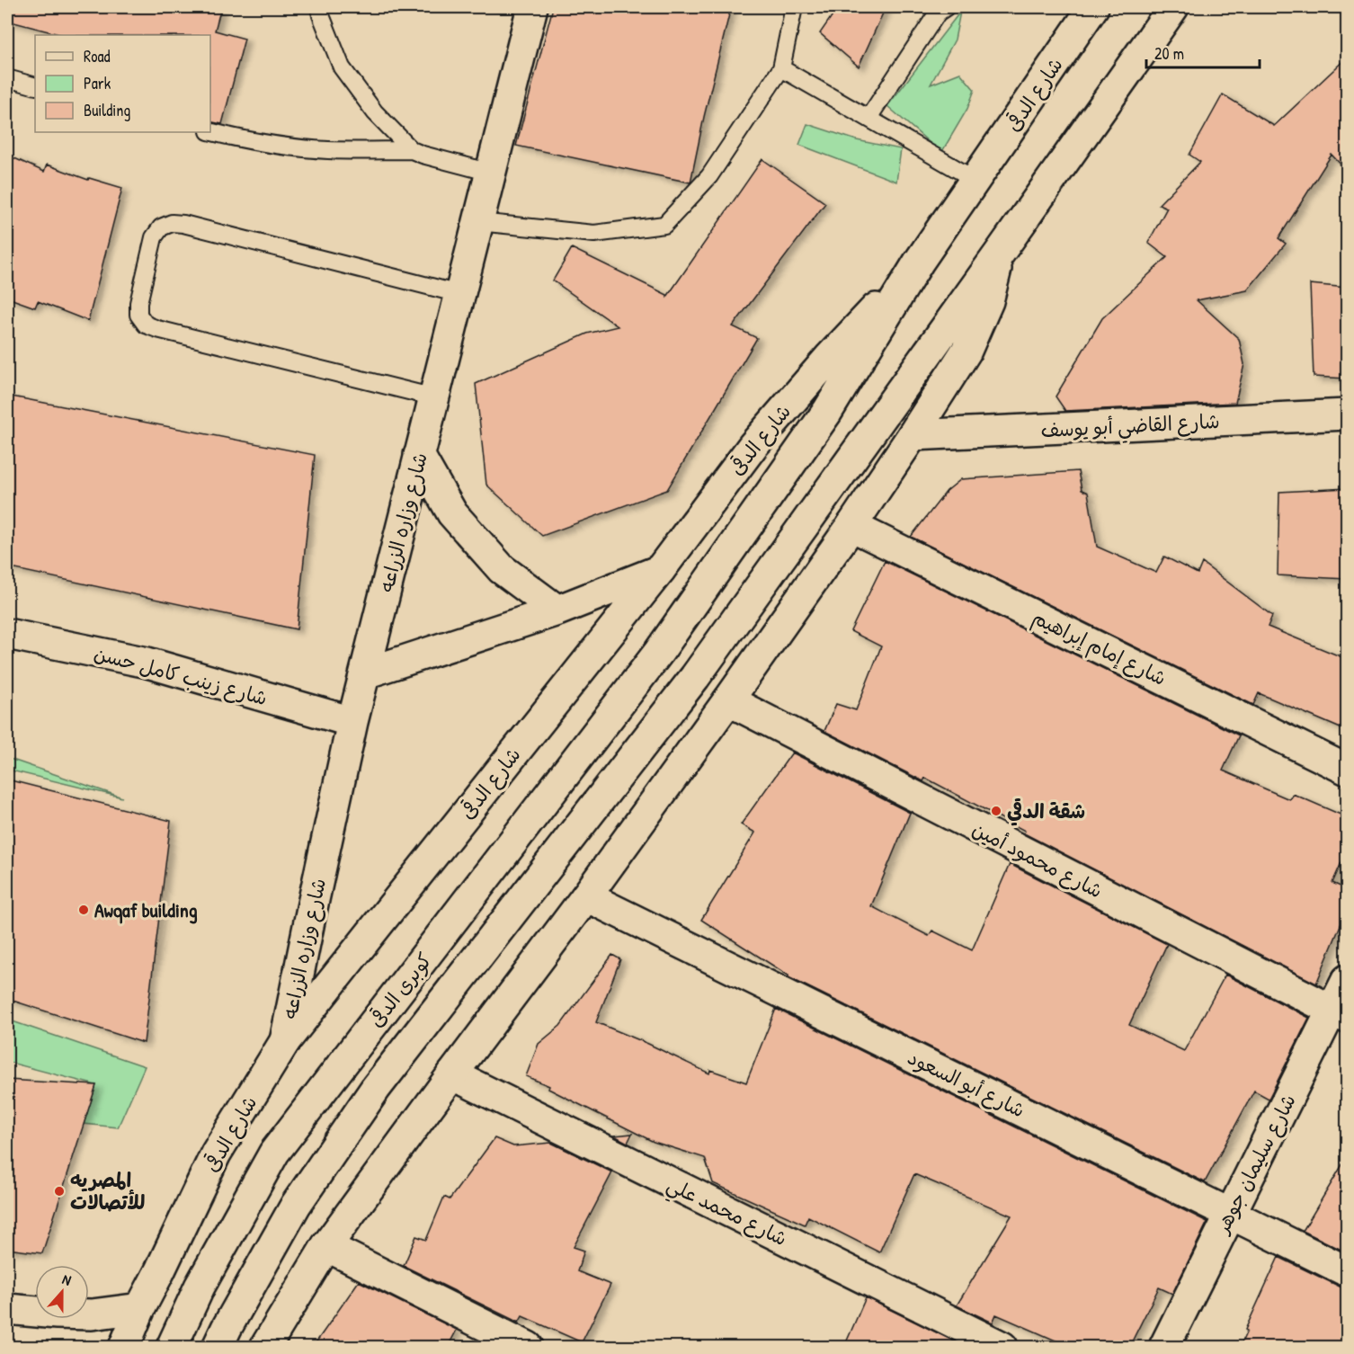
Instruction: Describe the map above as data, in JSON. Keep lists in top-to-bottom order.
{
  "streets": {
    "street": [
      "شارع الدقى",
      "شارع القاضي أبو يوسف",
      "شارع وزاره الزراعه",
      "شارع إمام إبراهيم",
      "شارع زينب كامل حسن",
      "شارع محمود أمين",
      "كوبرى الدقى",
      "شارع أبو السعود",
      "شارع سليمان جوهر",
      "شارع محمد علي"
    ]
  },
  "crossings": [
    ["شارع الدقى", "شارع وزاره الزراعه"],
    ["شارع الدقى", "كوبرى الدقى"],
    ["شارع وزاره الزراعه", "شارع زينب كامل حسن"],
    ["شارع محمود أمين", "شارع سليمان جوهر"],
    ["شارع أبو السعود", "شارع سليمان جوهر"]
  ],
  "places": ["شقة الدقي", "Awqaf building", "المصريه للأتصالات"],
  "legend": ["Road", "Park", "Building"],
  "scale_bar": "20 m",
  "north": "top"
}
